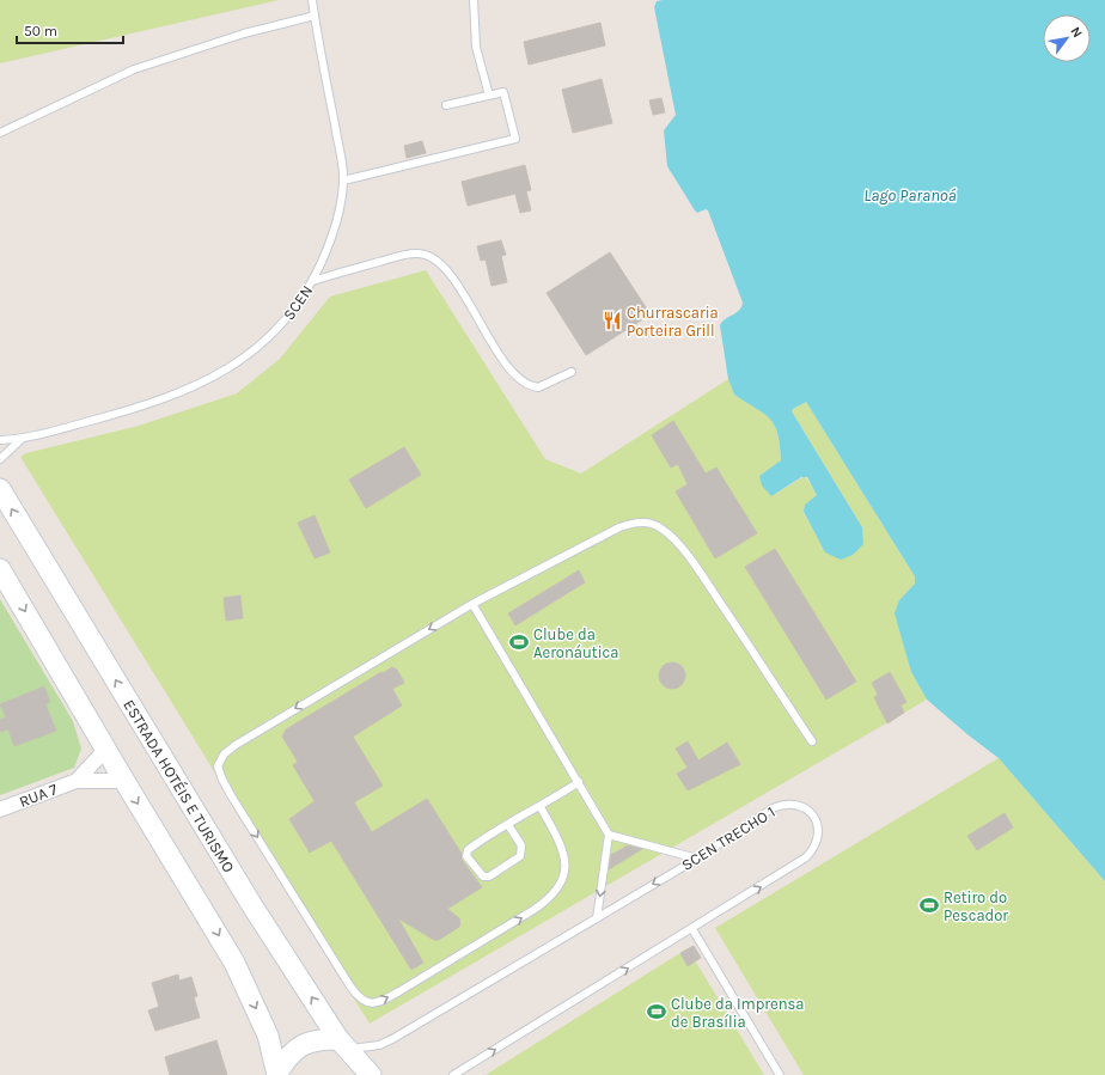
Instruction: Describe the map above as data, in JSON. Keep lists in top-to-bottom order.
{
  "streets": {
    "main road": ["ESTRADA HOTÉIS E TURISMO"],
    "street": ["RUA 7"],
    "lane": ["SCEN", "SCEN TRECHO 1"]
  },
  "crossings": [
    ["ESTRADA HOTÉIS E TURISMO", "SCEN TRECHO 1"]
  ],
  "water": ["Lago Paranoá"],
  "places": {
    "restaurant": ["Churrascaria Porteira Grill"],
    "sports": ["Clube da Aeronáutica", "Retiro do Pescador", "Clube da Imprensa de Brasília"]
  },
  "scale_bar": "50 m",
  "north": "top right"
}
